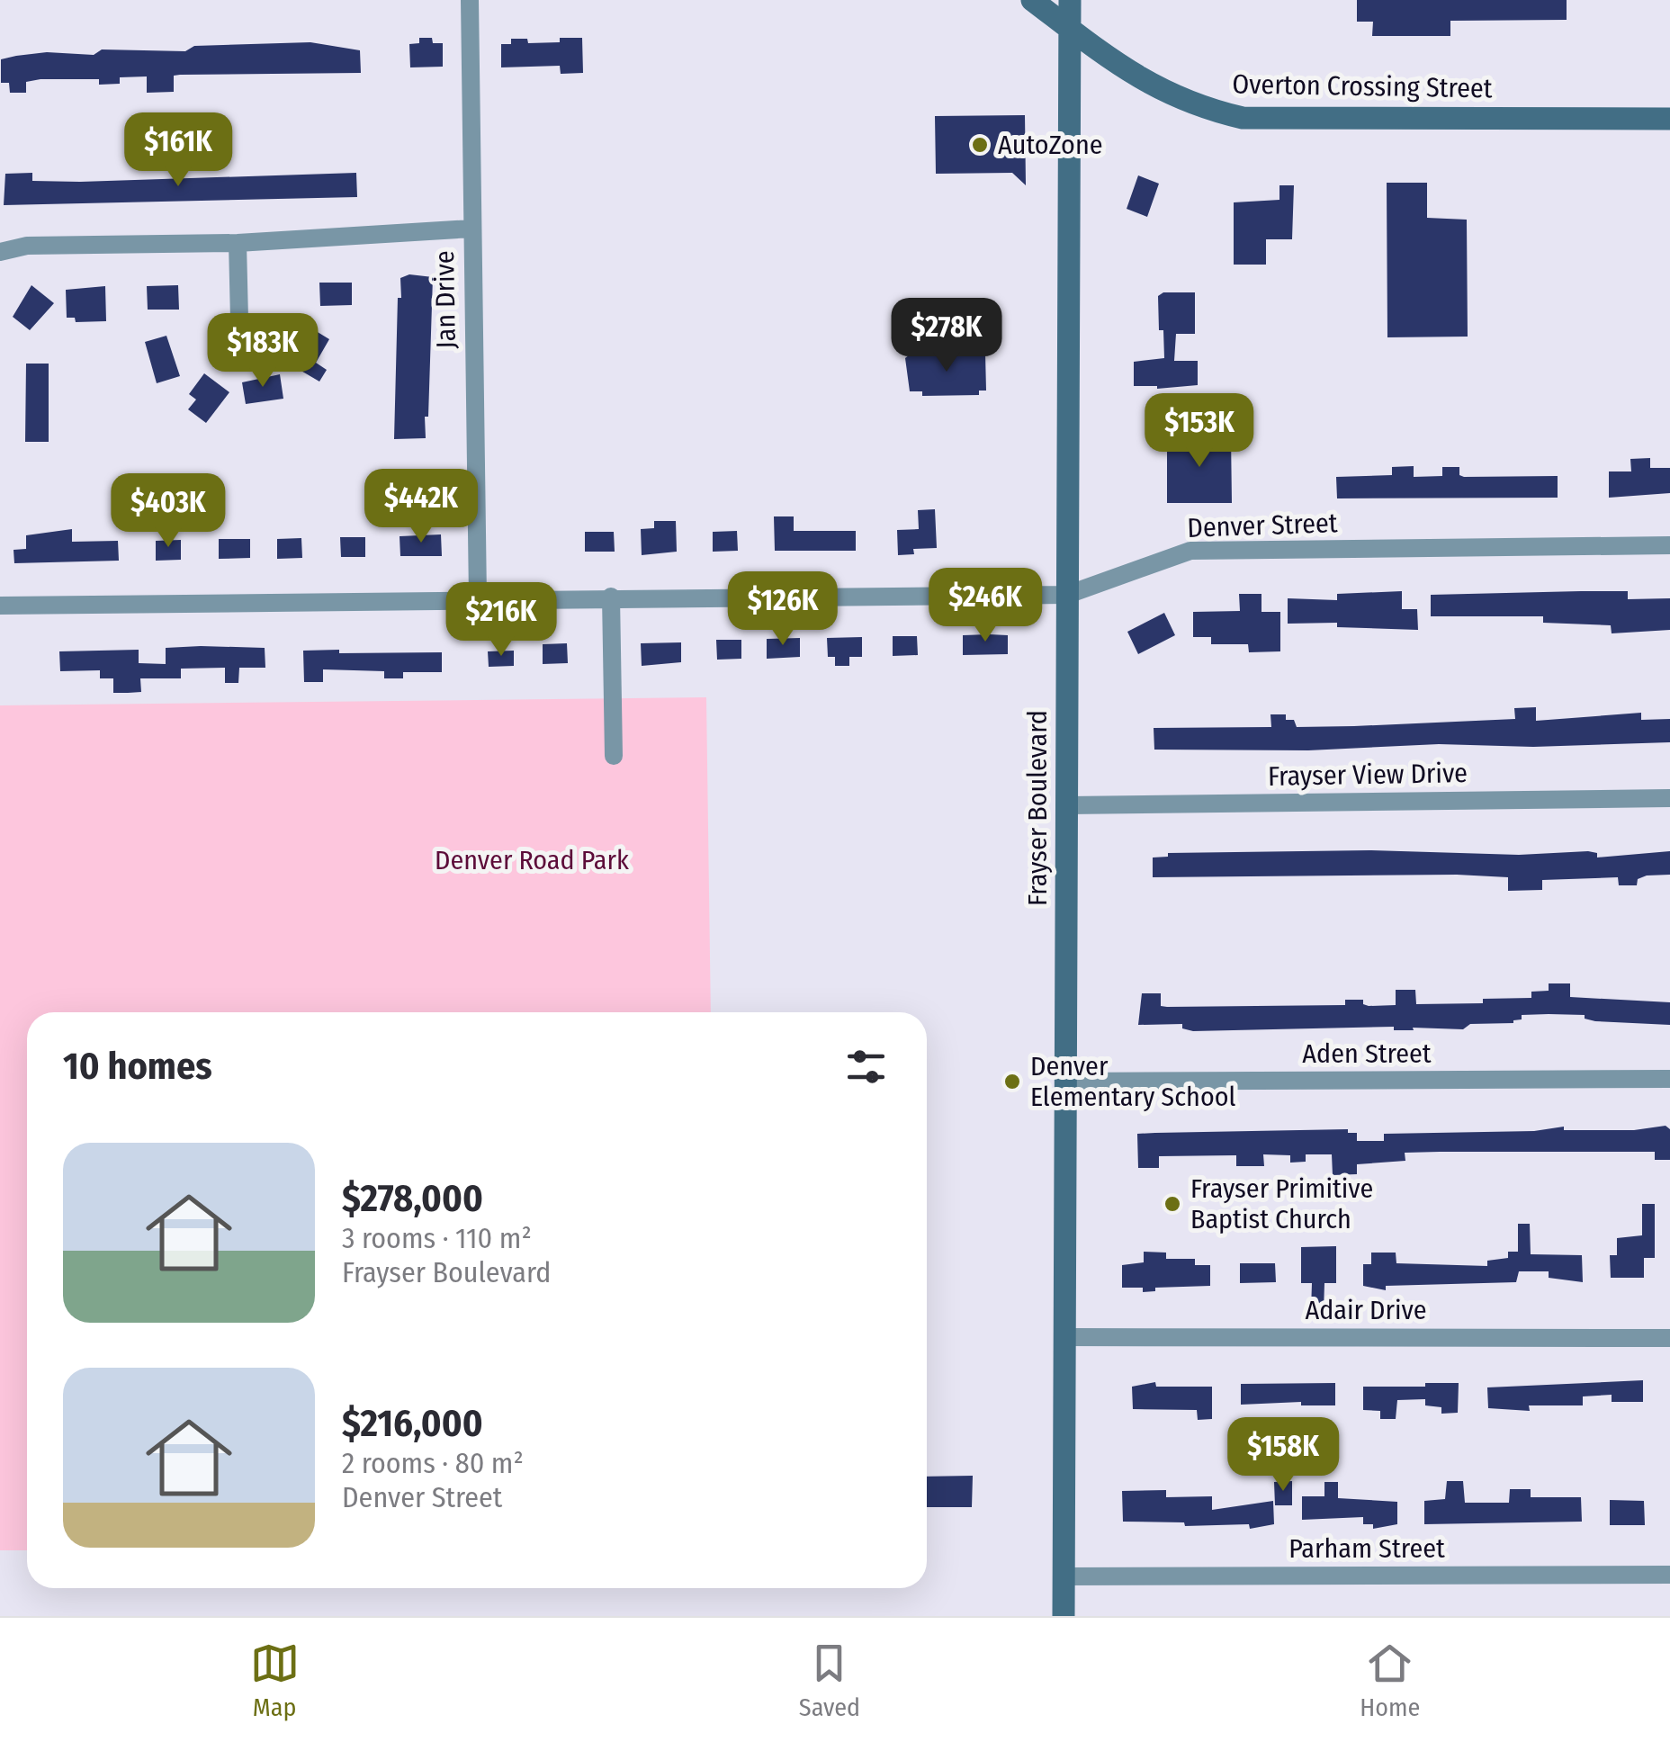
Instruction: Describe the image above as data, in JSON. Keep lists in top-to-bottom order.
{
  "streets": {
    "main road": ["Overton Crossing Street", "Frayser Boulevard"],
    "street": [
      "Jan Drive",
      "Denver Street",
      "Frayser View Drive",
      "Aden Street",
      "Adair Drive",
      "Parham Street"
    ]
  },
  "crossings": [
    ["Overton Crossing Street", "Frayser Boulevard"],
    ["Jan Drive", "Denver Street"],
    ["Denver Street", "Frayser Boulevard"],
    ["Frayser View Drive", "Frayser Boulevard"],
    ["Frayser Boulevard", "Aden Street"],
    ["Frayser Boulevard", "Adair Drive"],
    ["Frayser Boulevard", "Parham Street"]
  ],
  "parks": ["Denver Road Park"],
  "places": ["AutoZone", "Denver Elementary School", "Frayser Primitive Baptist Church"],
  "page": {
    "price": [
      "$161K",
      "$278K",
      "$183K",
      "$153K",
      "$442K",
      "$403K",
      "$246K",
      "$126K",
      "$216K",
      "$158K"
    ],
    "heading": "10 homes",
    "list": [
      {
        "name": "$278,000",
        "note": "3 rooms · 110 m² · Frayser Boulevard"
      },
      {
        "name": "$216,000",
        "note": "2 rooms · 80 m² · Denver Street"
      }
    ],
    "tabs": ["Map", "Saved", "Home"]
  }
}
